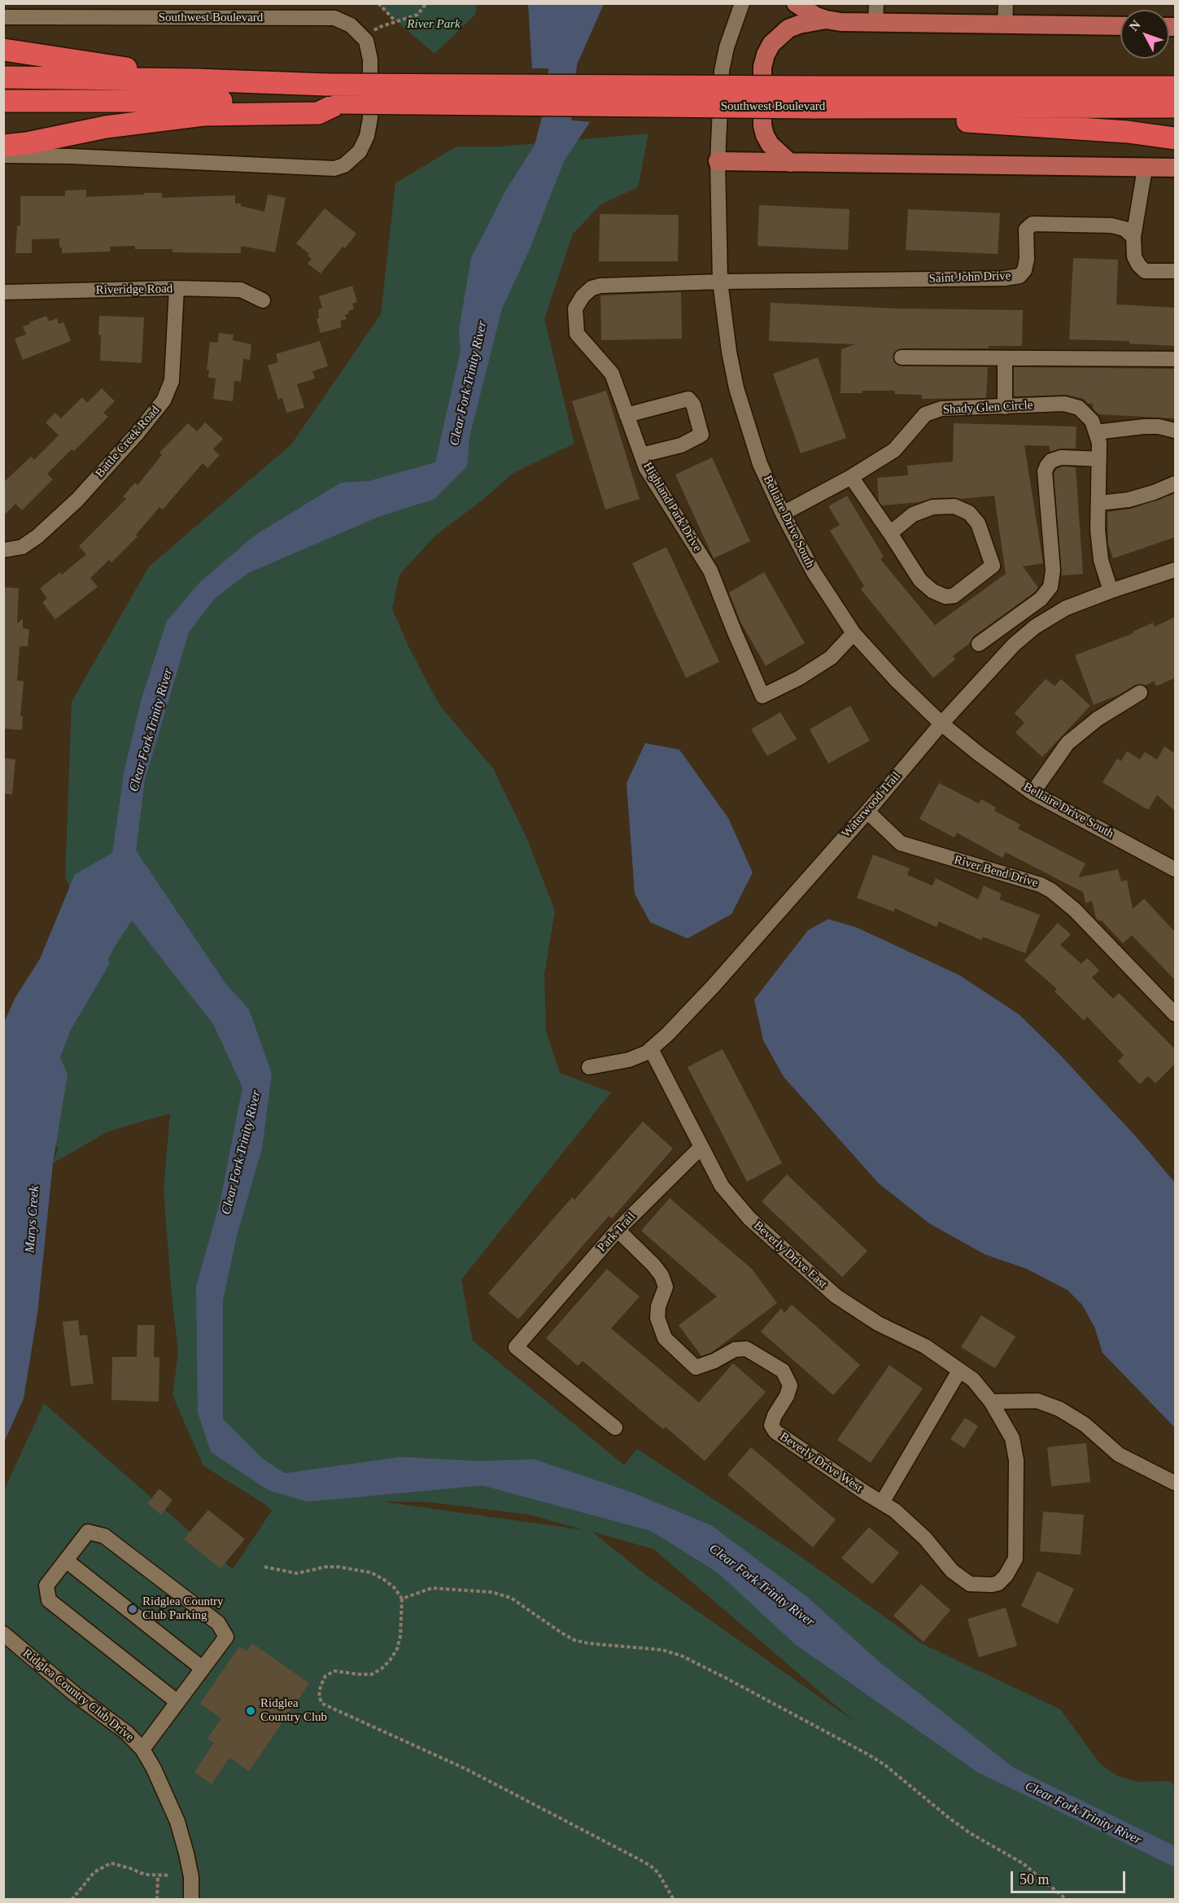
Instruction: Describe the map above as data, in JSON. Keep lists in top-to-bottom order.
{
  "streets": {
    "highway": ["Southwest Boulevard"],
    "street": [
      "Saint John Drive",
      "Riveridge Road",
      "Shady Glen Circle",
      "Battle Creek Road",
      "Highland Park Drive",
      "Bellaire Drive South",
      "Waterwood Trail",
      "River Bend Drive",
      "Park Trail",
      "Beverly Drive East",
      "Beverly Drive West",
      "Ridglea Country Club Drive"
    ]
  },
  "crossings": [
    ["Saint John Drive", "Highland Park Drive"],
    ["Saint John Drive", "Bellaire Drive South"],
    ["Riveridge Road", "Battle Creek Road"],
    ["Shady Glen Circle", "Bellaire Drive South"],
    ["Shady Glen Circle", "Waterwood Trail"],
    ["Highland Park Drive", "Bellaire Drive South"],
    ["Bellaire Drive South", "Waterwood Trail"],
    ["Waterwood Trail", "River Bend Drive"],
    ["Waterwood Trail", "Beverly Drive East"],
    ["Park Trail", "Beverly Drive East"],
    ["Park Trail", "Beverly Drive West"],
    ["Beverly Drive East", "Beverly Drive West"]
  ],
  "water": ["Clear Fork Trinity River", "Marys Creek"],
  "parks": ["River Park"],
  "places": ["Ridglea Country Club Parking", "Ridglea Country Club"],
  "scale_bar": "50 m",
  "north": "top left"
}
